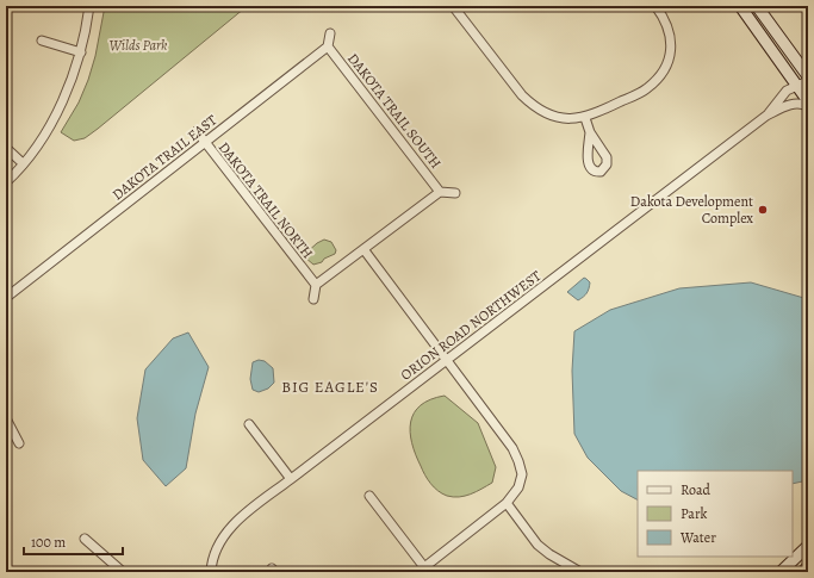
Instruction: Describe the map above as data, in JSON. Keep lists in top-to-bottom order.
{
  "streets": {
    "street": [
      "DAKOTA TRAIL SOUTH",
      "DAKOTA TRAIL EAST",
      "DAKOTA TRAIL NORTH",
      "ORION ROAD NORTHWEST"
    ]
  },
  "crossings": [
    ["DAKOTA TRAIL SOUTH", "DAKOTA TRAIL EAST"],
    ["DAKOTA TRAIL EAST", "DAKOTA TRAIL NORTH"]
  ],
  "districts": ["BIG EAGLE'S"],
  "parks": ["Wilds Park"],
  "places": ["Dakota Development Complex"],
  "legend": ["Road", "Park", "Water"],
  "scale_bar": "100 m"
}
